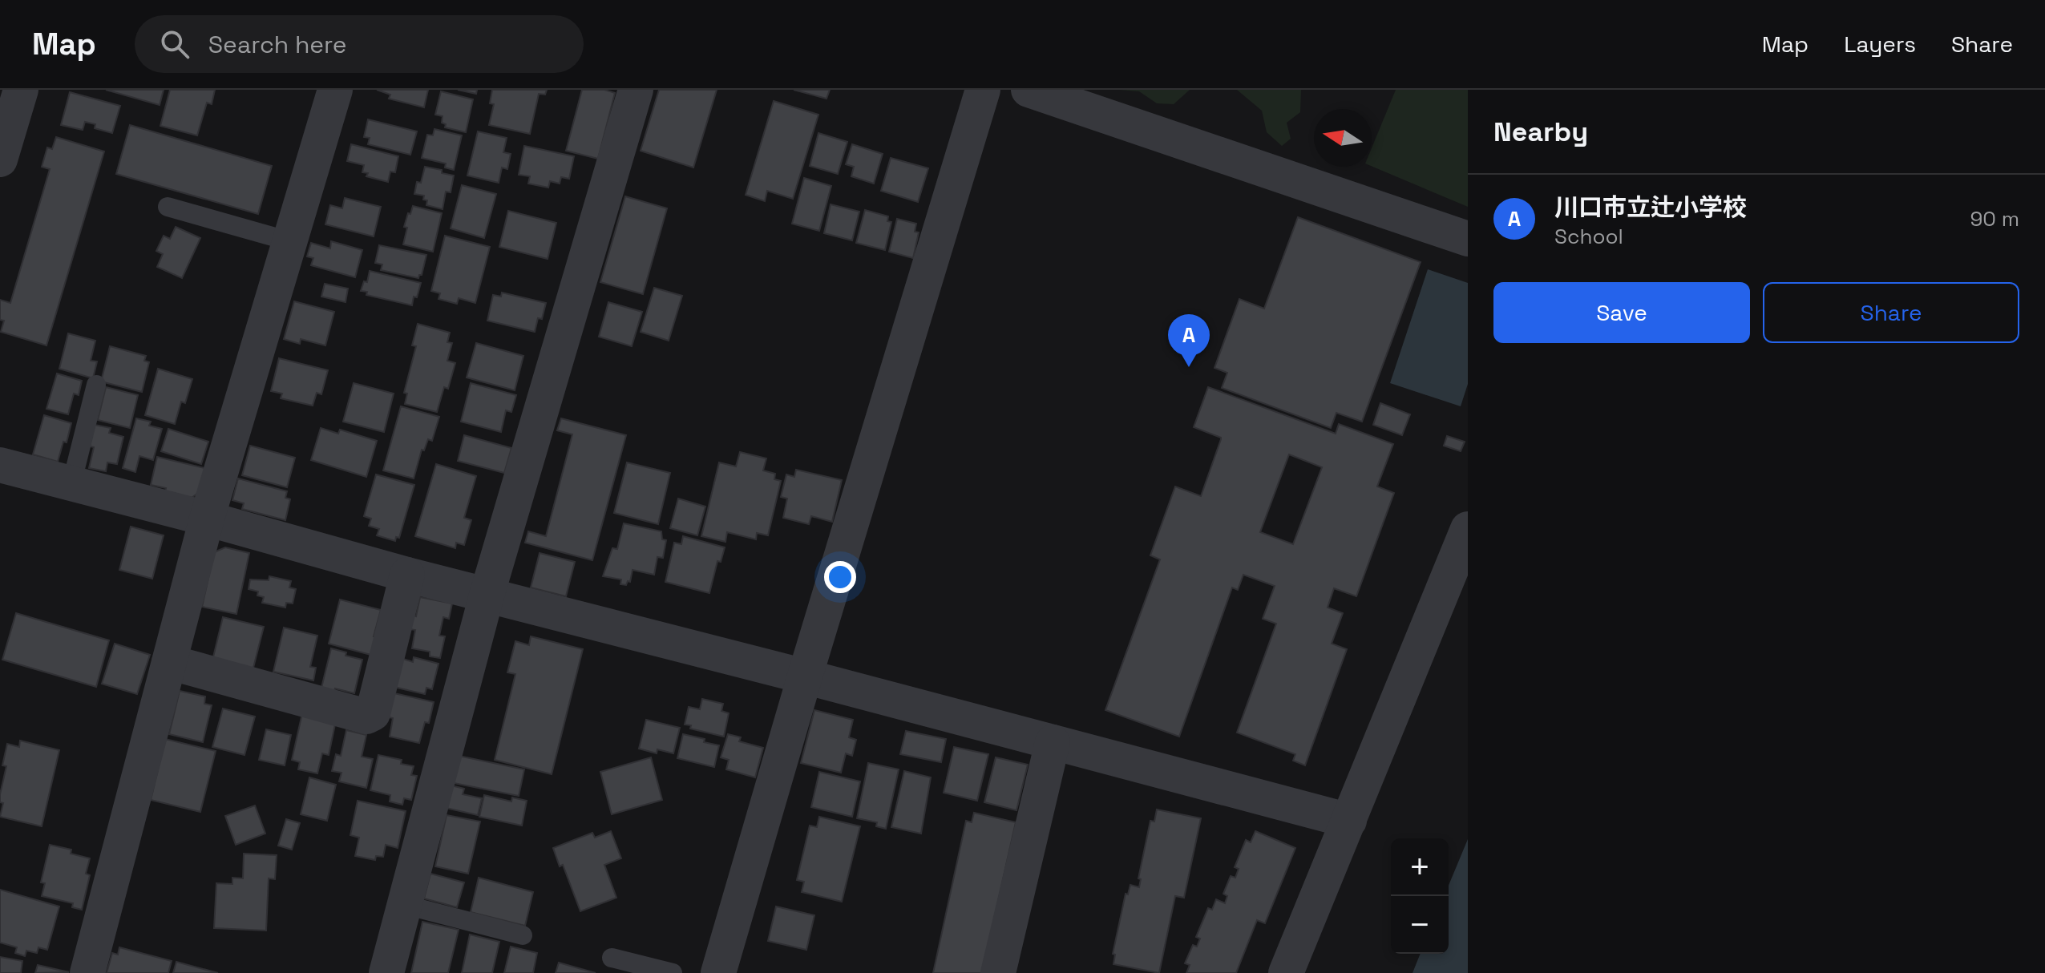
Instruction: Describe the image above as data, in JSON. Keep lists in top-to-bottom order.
{
  "north": "left",
  "page": {
    "header": "Map",
    "search": "Search here",
    "nav": ["Map", "Layers", "Share"],
    "heading": "Nearby",
    "list": [
      {
        "mark": "A",
        "name": "川口市立辻小学校",
        "note": "School",
        "value": "90 m"
      }
    ],
    "buttons": ["Save", "Share"],
    "pins": "A",
    "map_buttons": ["+", "−"]
  }
}
